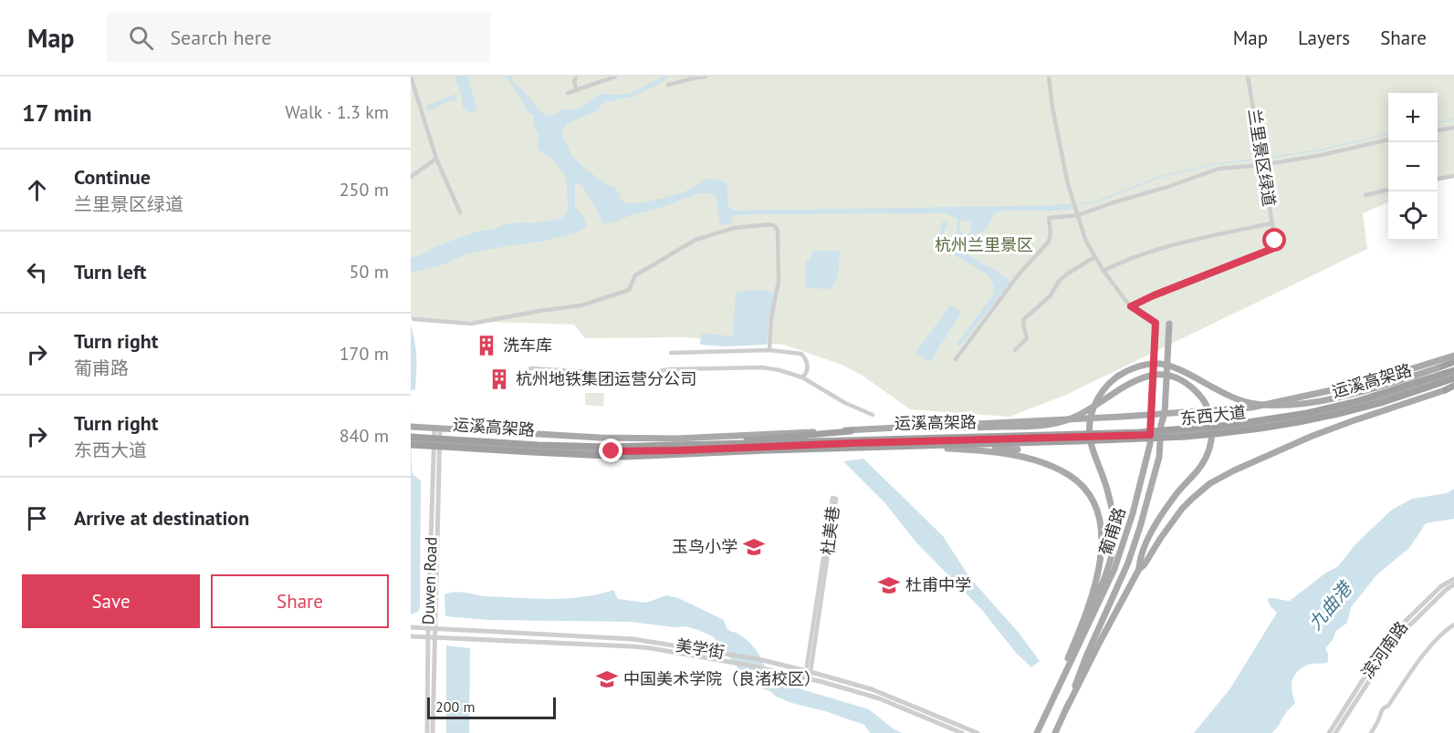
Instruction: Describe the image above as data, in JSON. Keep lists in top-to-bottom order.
{
  "streets": {
    "highway": ["运溪高架路"],
    "main road": ["东西大道", "葡甫路"],
    "street": [
      "兰里景区绿道",
      "杜美巷",
      "Duwen Road",
      "美学街",
      "滨河南路"
    ]
  },
  "crossings": [
    ["运溪高架路", "东西大道"],
    ["东西大道", "葡甫路"],
    ["东西大道", "Duwen Road"],
    ["杜美巷", "美学街"],
    ["Duwen Road", "美学街"]
  ],
  "water": ["九曲港"],
  "parks": ["杭州兰里景区"],
  "places": {
    "building": ["洗车库", "杭州地铁集团运营分公司"],
    "school or university": ["玉鸟小学", "杜甫中学", "中国美术学院（良渚校区）"]
  },
  "scale_bar": "200 m",
  "page": {
    "header": "Map",
    "search": "Search here",
    "nav": ["Map", "Layers", "Share"],
    "heading": ["17 min", "Walk · 1.3 km"],
    "map_buttons": ["+", "−"],
    "list": [
      ["Continue", "兰里景区绿道", "250 m"],
      ["Turn left", "50 m"],
      ["Turn right", "葡甫路", "170 m"],
      ["Turn right", "东西大道", "840 m"],
      "Arrive at destination"
    ],
    "buttons": ["Save", "Share"],
    "scale": "200 m"
  }
}
